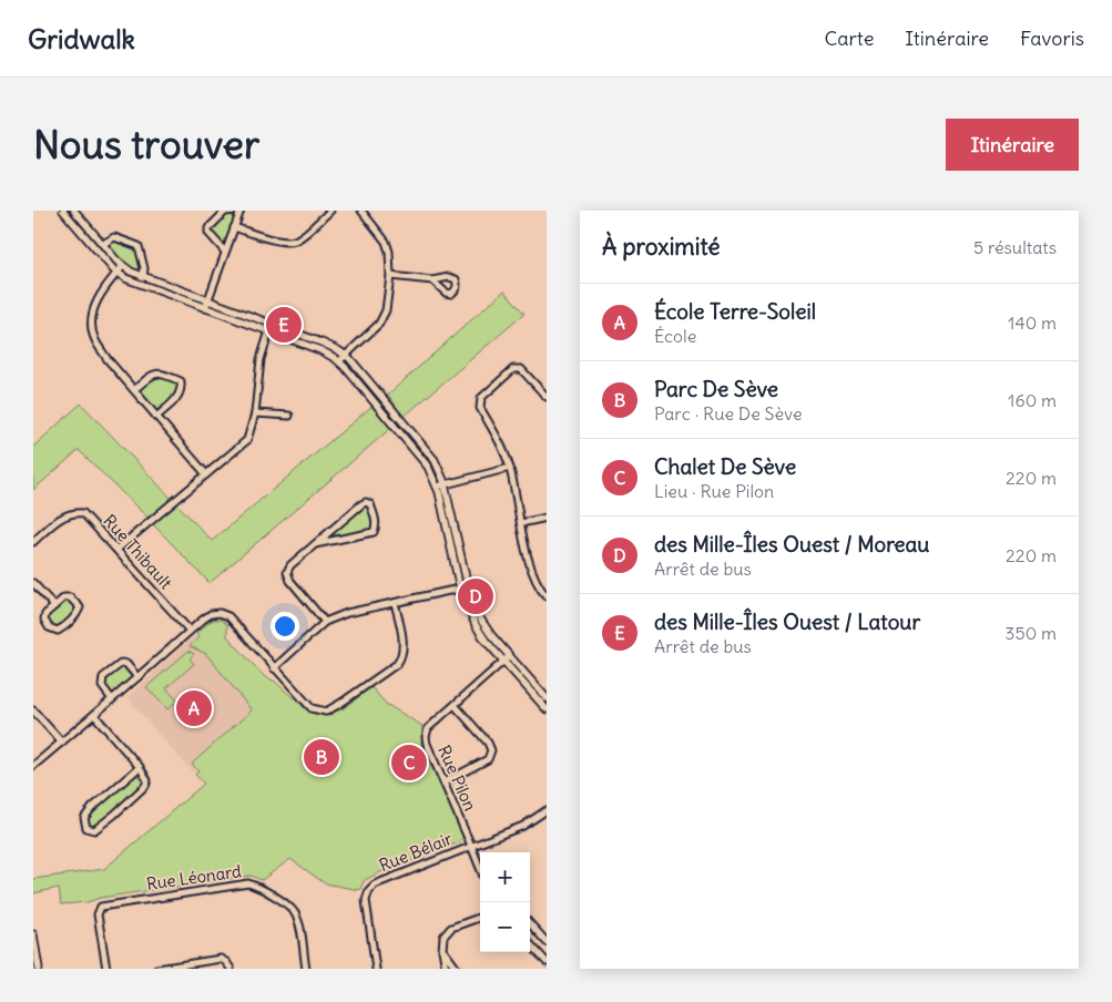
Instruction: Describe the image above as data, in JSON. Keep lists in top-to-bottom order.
{
  "streets": {
    "street": [
      "Rue Thibault",
      "Rue Pilon",
      "Rue Bélair",
      "Rue Léonard"
    ]
  },
  "crossings": [
    ["Rue Pilon", "Rue Bélair"]
  ],
  "page": {
    "header": "Gridwalk",
    "nav": ["Carte", "Itinéraire", "Favoris"],
    "buttons": "Itinéraire",
    "title": "Nous trouver",
    "heading": ["À proximité", "5 résultats"],
    "list": [
      {
        "mark": "A",
        "name": "École Terre-Soleil",
        "note": "École",
        "value": "140 m"
      },
      {
        "mark": "B",
        "name": "Parc De Sève",
        "note": "Parc · Rue De Sève",
        "value": "160 m"
      },
      {
        "mark": "C",
        "name": "Chalet De Sève",
        "note": "Lieu · Rue Pilon",
        "value": "220 m"
      },
      {
        "mark": "D",
        "name": "des Mille-Îles Ouest / Moreau",
        "note": "Arrêt de bus",
        "value": "220 m"
      },
      {
        "mark": "E",
        "name": "des Mille-Îles Ouest / Latour",
        "note": "Arrêt de bus",
        "value": "350 m"
      }
    ],
    "pins": [
      "E",
      "D",
      "A",
      "B",
      "C"
    ],
    "map_buttons": ["+", "−"]
  }
}
